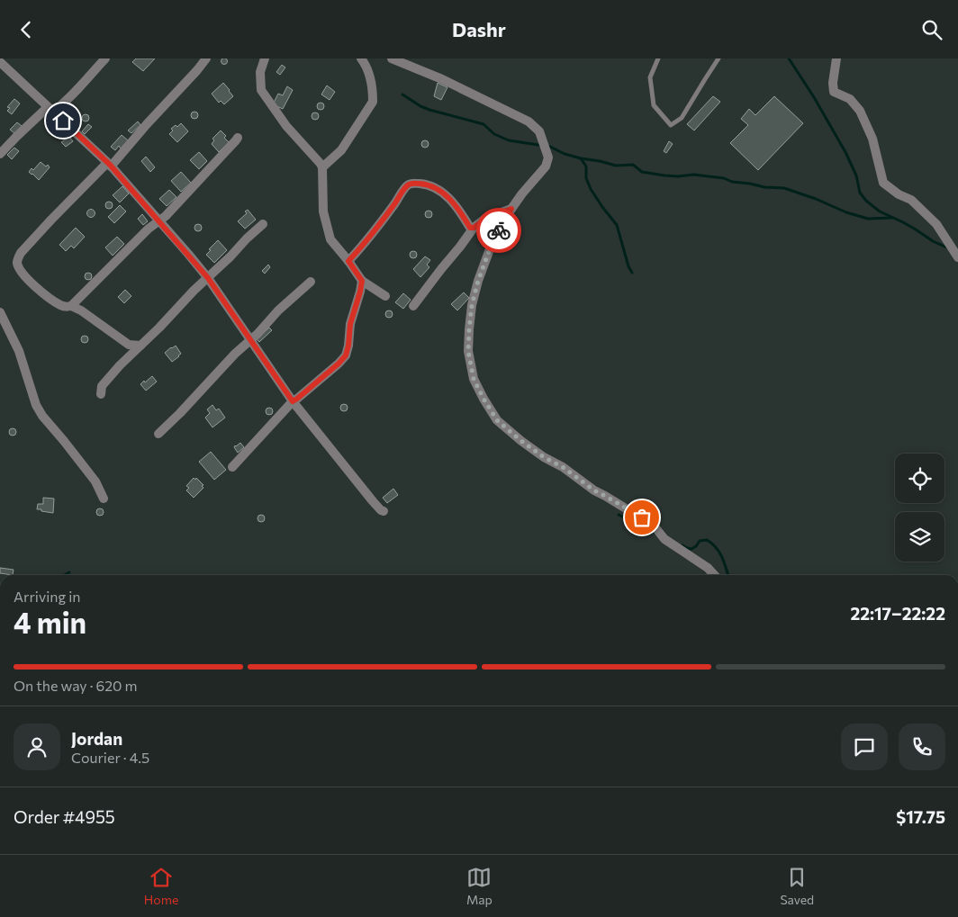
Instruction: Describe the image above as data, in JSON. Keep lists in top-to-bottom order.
{
  "page": {
    "header": "Dashr",
    "heading": ["4 min", "Arriving in", "22:17–22:22"],
    "panel": [
      "Jordan",
      "Courier · 4.5",
      "Order #4955",
      "$17.75"
    ],
    "bar": "On the way · 620 m",
    "tabs": ["Home", "Map", "Saved"]
  }
}
